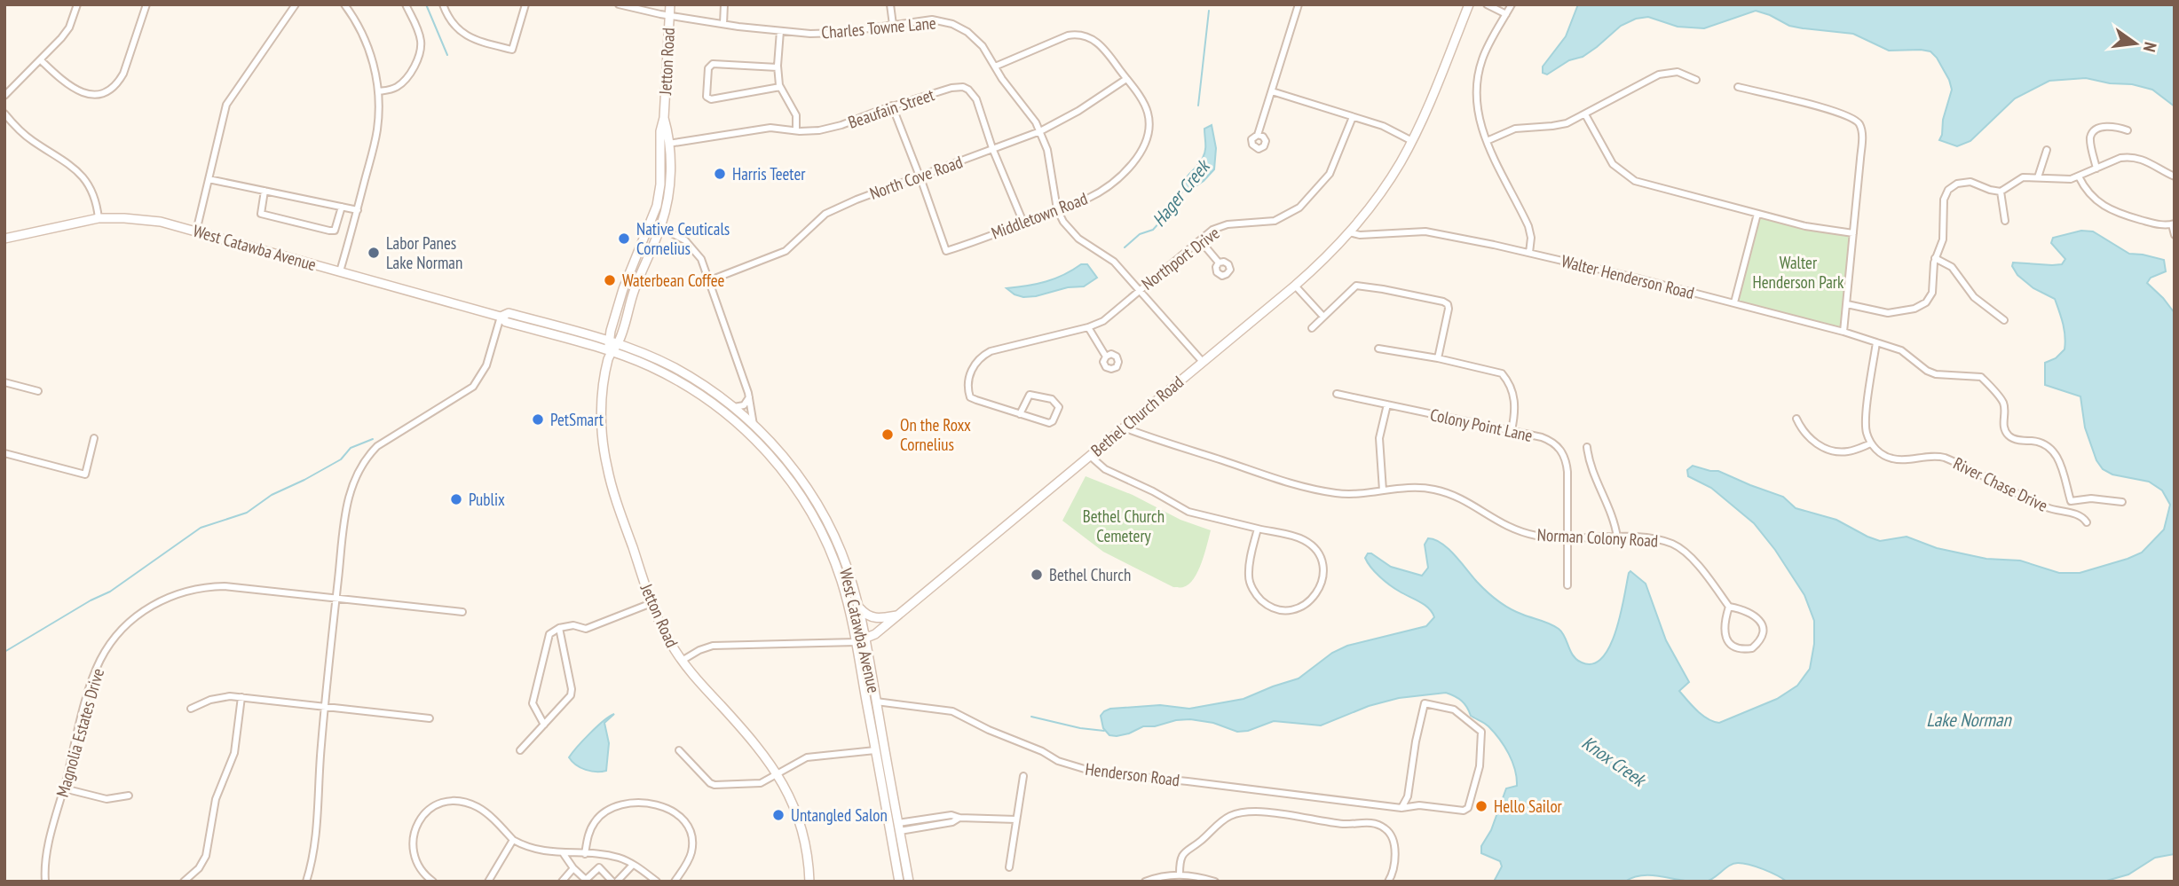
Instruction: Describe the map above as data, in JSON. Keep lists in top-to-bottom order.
{
  "streets": {
    "main road": ["Jetton Road", "West Catawba Avenue", "Bethel Church Road"],
    "street": [
      "Charles Towne Lane",
      "Beaufain Street",
      "North Cove Road",
      "Middletown Road",
      "Northport Drive",
      "Walter Henderson Road",
      "Colony Point Lane",
      "River Chase Drive",
      "Norman Colony Road",
      "Magnolia Estates Drive",
      "Henderson Road"
    ]
  },
  "crossings": [
    ["Charles Towne Lane", "Jetton Road"],
    ["Charles Towne Lane", "North Cove Road"],
    ["Charles Towne Lane", "Middletown Road"],
    ["Charles Towne Lane", "Northport Drive"],
    ["Charles Towne Lane", "Bethel Church Road"],
    ["Jetton Road", "Beaufain Street"],
    ["Jetton Road", "West Catawba Avenue"],
    ["Jetton Road", "Bethel Church Road"],
    ["Beaufain Street", "North Cove Road"],
    ["Beaufain Street", "Middletown Road"],
    ["North Cove Road", "Middletown Road"],
    ["West Catawba Avenue", "Bethel Church Road"],
    ["West Catawba Avenue", "Henderson Road"],
    ["Walter Henderson Road", "Bethel Church Road"],
    ["Bethel Church Road", "Norman Colony Road"],
    ["Colony Point Lane", "Norman Colony Road"]
  ],
  "water": ["Hager Creek", "Lake Norman", "Knox Creek"],
  "parks": ["Walter Henderson Park", "Bethel Church Cemetery"],
  "places": [
    "Harris Teeter",
    "Native Ceuticals Cornelius",
    "Labor Panes Lake Norman",
    "Waterbean Coffee",
    "PetSmart",
    "On the Roxx Cornelius",
    "Publix",
    "Bethel Church",
    "Hello Sailor",
    "Untangled Salon"
  ],
  "north": "right"
}
